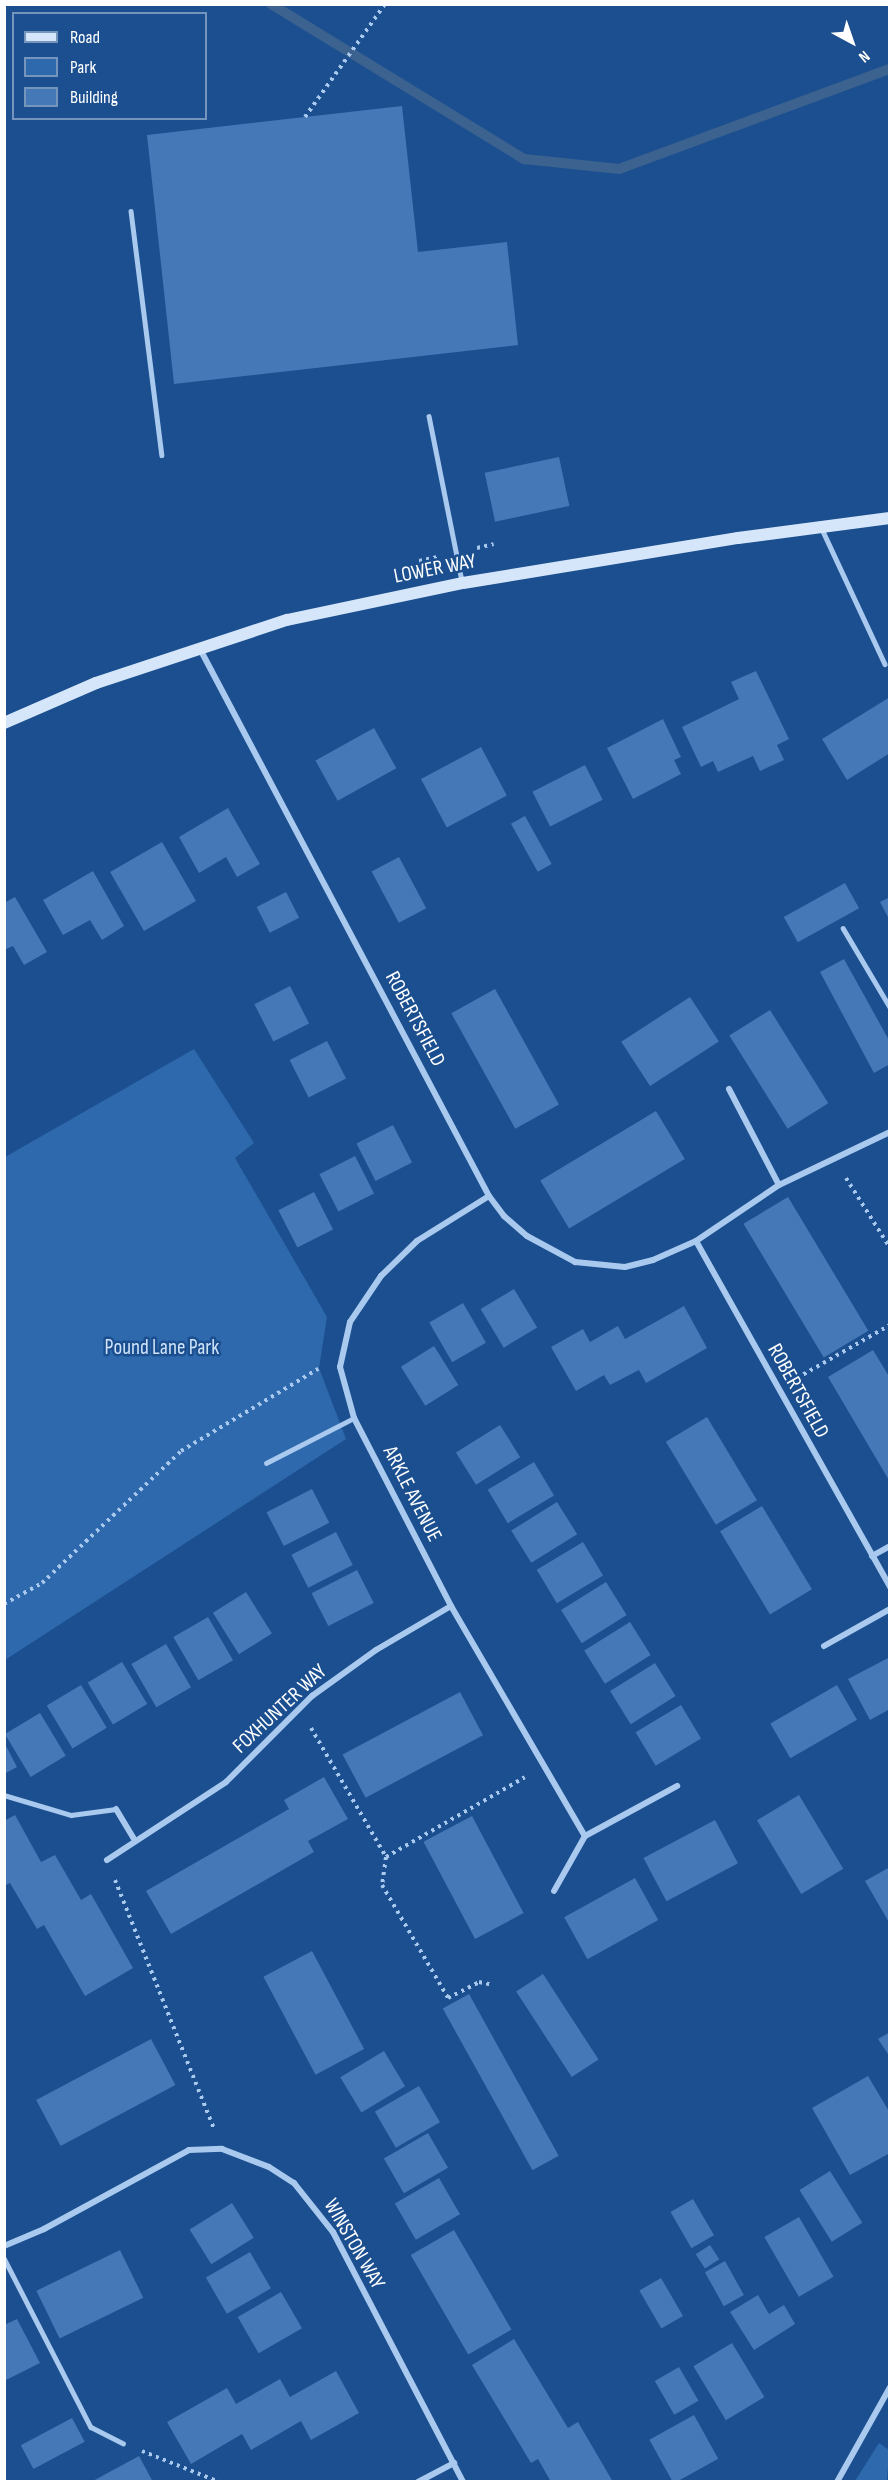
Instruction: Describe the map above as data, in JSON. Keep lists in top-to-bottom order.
{
  "streets": {
    "street": [
      "LOWER WAY",
      "ROBERTSFIELD",
      "ARKLE AVENUE",
      "FOXHUNTER WAY",
      "WINSTON WAY"
    ]
  },
  "crossings": [
    ["LOWER WAY", "ROBERTSFIELD"],
    ["ROBERTSFIELD", "ARKLE AVENUE"],
    ["ARKLE AVENUE", "FOXHUNTER WAY"]
  ],
  "parks": ["Pound Lane Park"],
  "legend": ["Road", "Park", "Building"],
  "north": "bottom right"
}
